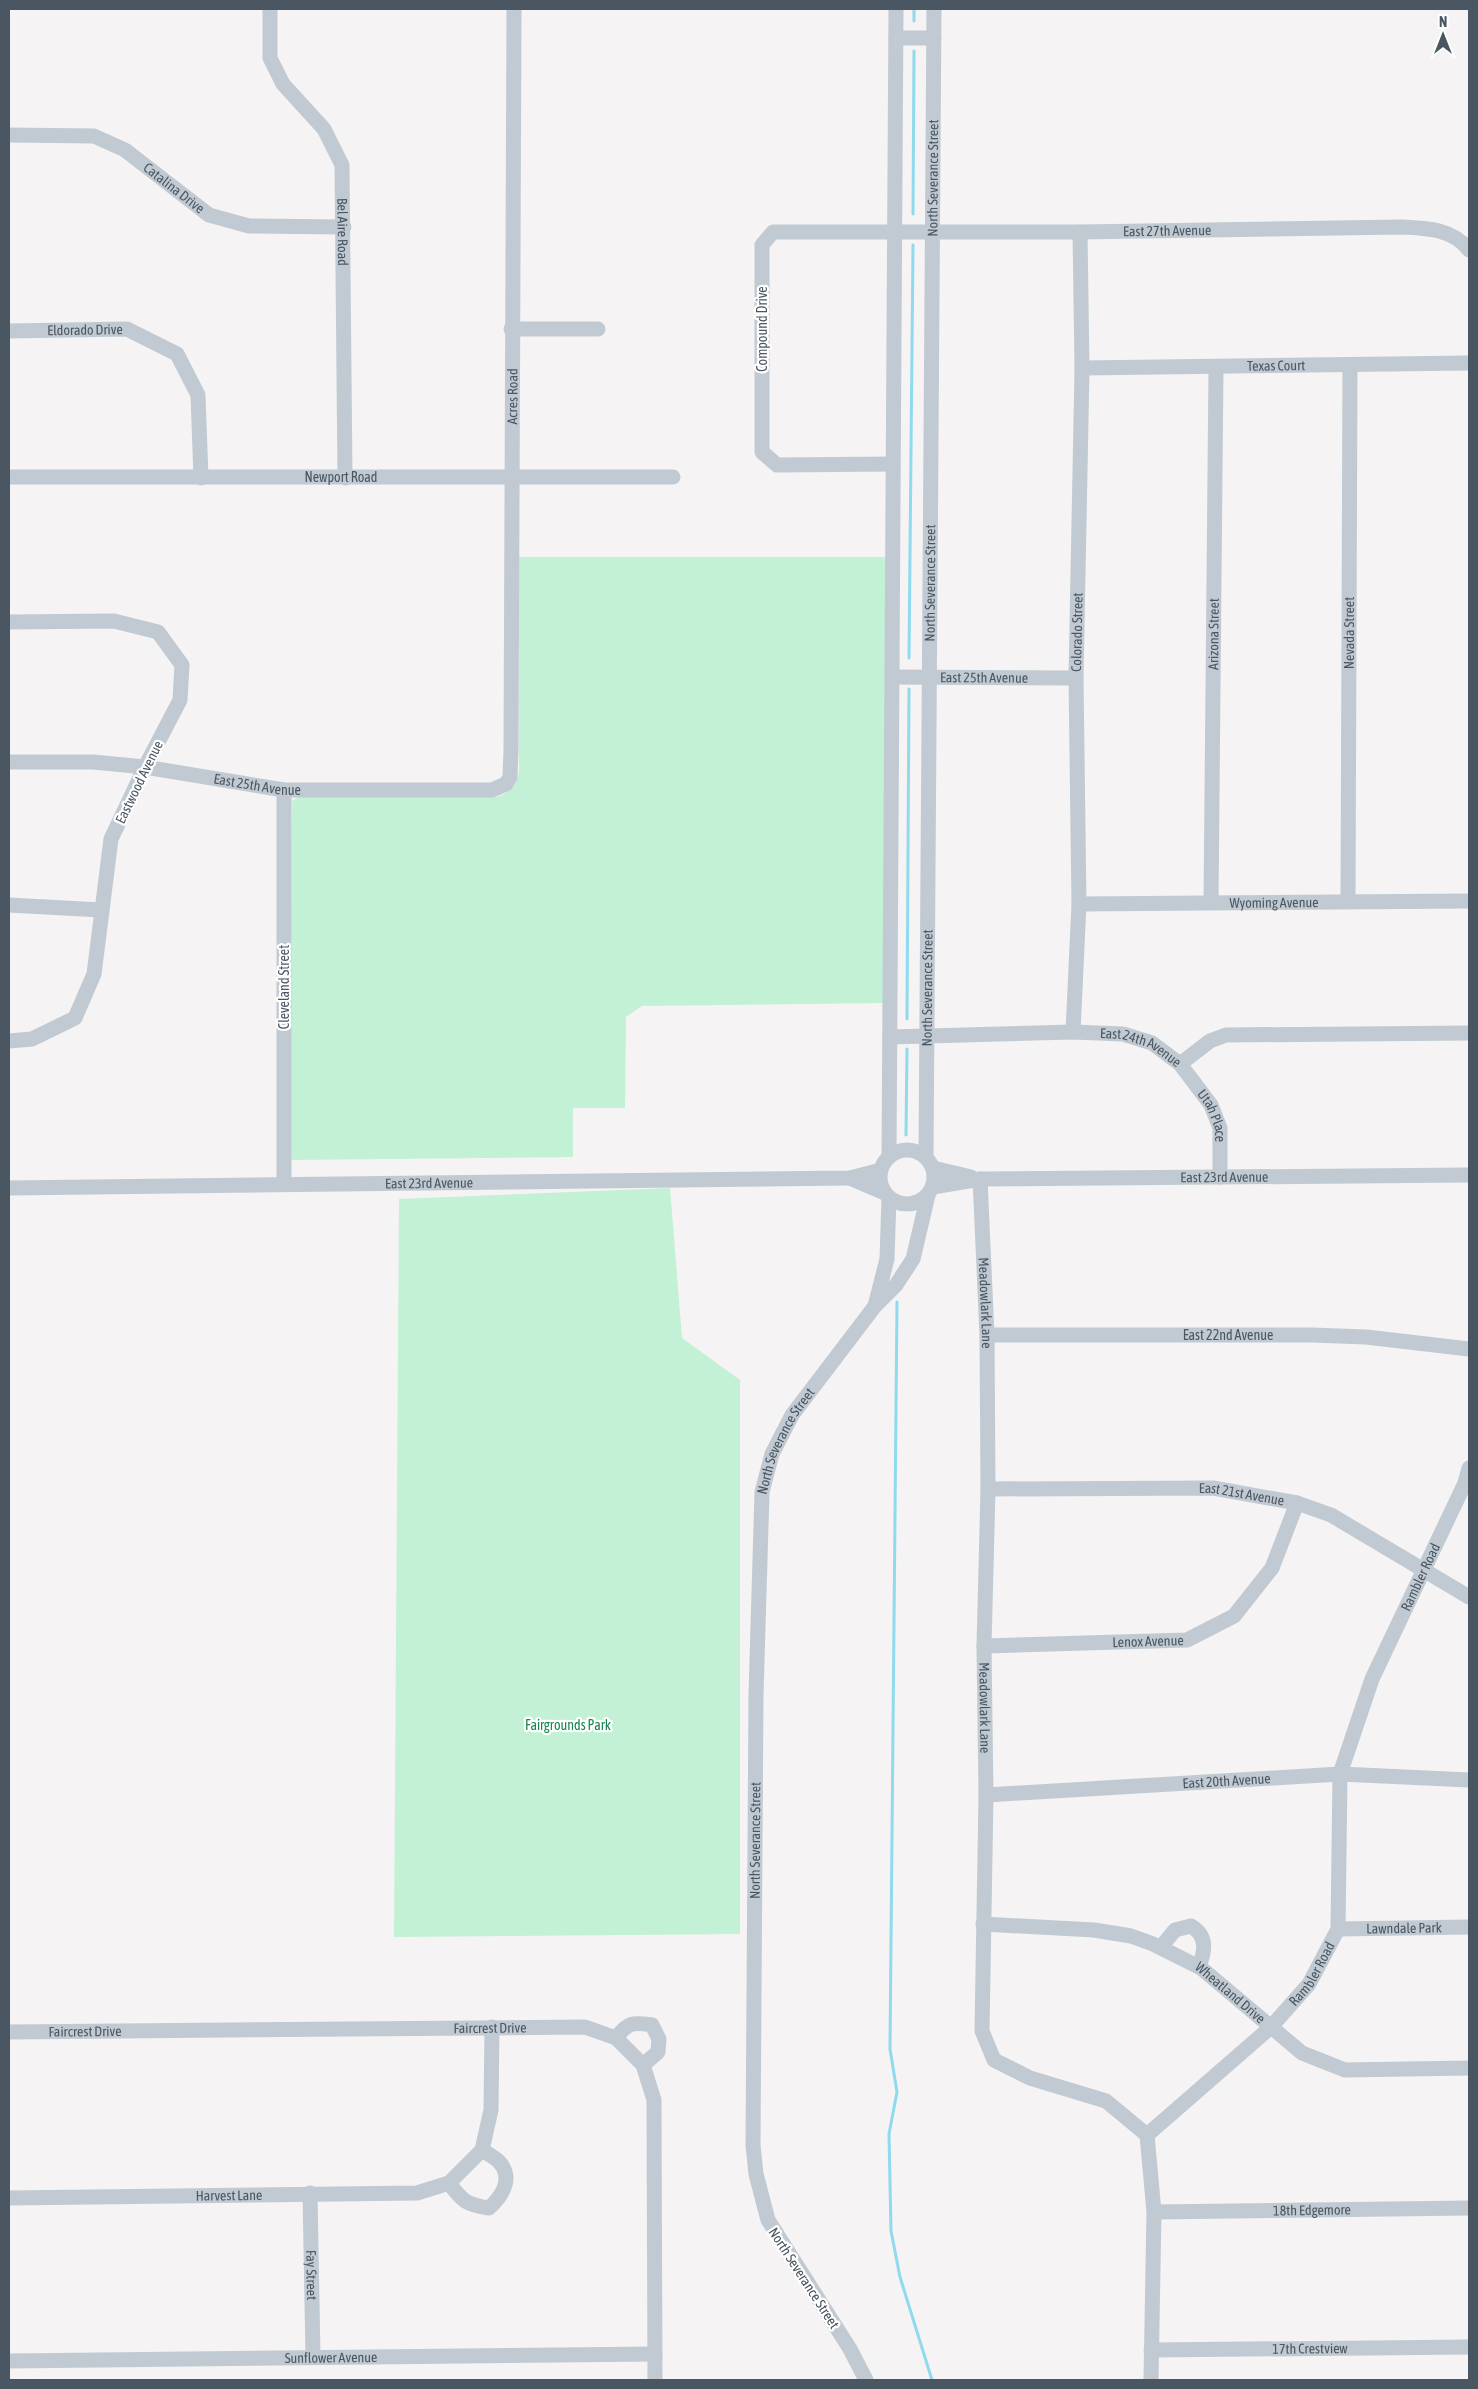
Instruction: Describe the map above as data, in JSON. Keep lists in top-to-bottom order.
{
  "streets": {
    "street": [
      "North Severance Street",
      "Catalina Drive",
      "East 27th Avenue",
      "Bel Aire Road",
      "Compound Drive",
      "Eldorado Drive",
      "Texas Court",
      "Acres Road",
      "Newport Road",
      "Colorado Street",
      "Nevada Street",
      "Arizona Street",
      "East 25th Avenue",
      "Eastwood Avenue",
      "Wyoming Avenue",
      "Cleveland Street",
      "East 24th Avenue",
      "Utah Place",
      "East 23rd Avenue",
      "Meadowlark Lane",
      "East 22nd Avenue",
      "East 21st Avenue",
      "Rambler Road",
      "Lenox Avenue",
      "East 20th Avenue",
      "Lawndale Park",
      "Wheatland Drive",
      "Faircrest Drive",
      "Harvest Lane",
      "18th Edgemore",
      "Fay Street",
      "17th Crestview",
      "Sunflower Avenue"
    ]
  },
  "crossings": [
    ["North Severance Street", "East 27th Avenue"],
    ["North Severance Street", "Compound Drive"],
    ["North Severance Street", "East 25th Avenue"],
    ["North Severance Street", "East 24th Avenue"],
    ["North Severance Street", "East 23rd Avenue"],
    ["Catalina Drive", "Bel Aire Road"],
    ["East 27th Avenue", "Compound Drive"],
    ["East 27th Avenue", "Colorado Street"],
    ["Bel Aire Road", "Newport Road"],
    ["Eldorado Drive", "Newport Road"],
    ["Texas Court", "Colorado Street"],
    ["Texas Court", "Nevada Street"],
    ["Texas Court", "Arizona Street"],
    ["Acres Road", "Newport Road"],
    ["Acres Road", "East 25th Avenue"],
    ["Colorado Street", "East 25th Avenue"],
    ["Colorado Street", "Wyoming Avenue"],
    ["Colorado Street", "East 24th Avenue"],
    ["Nevada Street", "Wyoming Avenue"],
    ["Arizona Street", "Wyoming Avenue"],
    ["East 25th Avenue", "Eastwood Avenue"],
    ["East 25th Avenue", "Cleveland Street"],
    ["Cleveland Street", "East 23rd Avenue"],
    ["East 24th Avenue", "Utah Place"],
    ["Utah Place", "East 23rd Avenue"],
    ["East 23rd Avenue", "Meadowlark Lane"],
    ["Meadowlark Lane", "East 22nd Avenue"],
    ["Meadowlark Lane", "East 21st Avenue"],
    ["Meadowlark Lane", "Rambler Road"],
    ["Meadowlark Lane", "Lenox Avenue"],
    ["Meadowlark Lane", "East 20th Avenue"],
    ["Meadowlark Lane", "Wheatland Drive"],
    ["East 21st Avenue", "Rambler Road"],
    ["East 21st Avenue", "Lenox Avenue"],
    ["Rambler Road", "East 20th Avenue"],
    ["Rambler Road", "Lawndale Park"],
    ["Rambler Road", "Wheatland Drive"],
    ["Faircrest Drive", "Sunflower Avenue"],
    ["Harvest Lane", "Fay Street"],
    ["Fay Street", "Sunflower Avenue"]
  ],
  "parks": ["Fairgrounds Park"],
  "north": "top"
}
